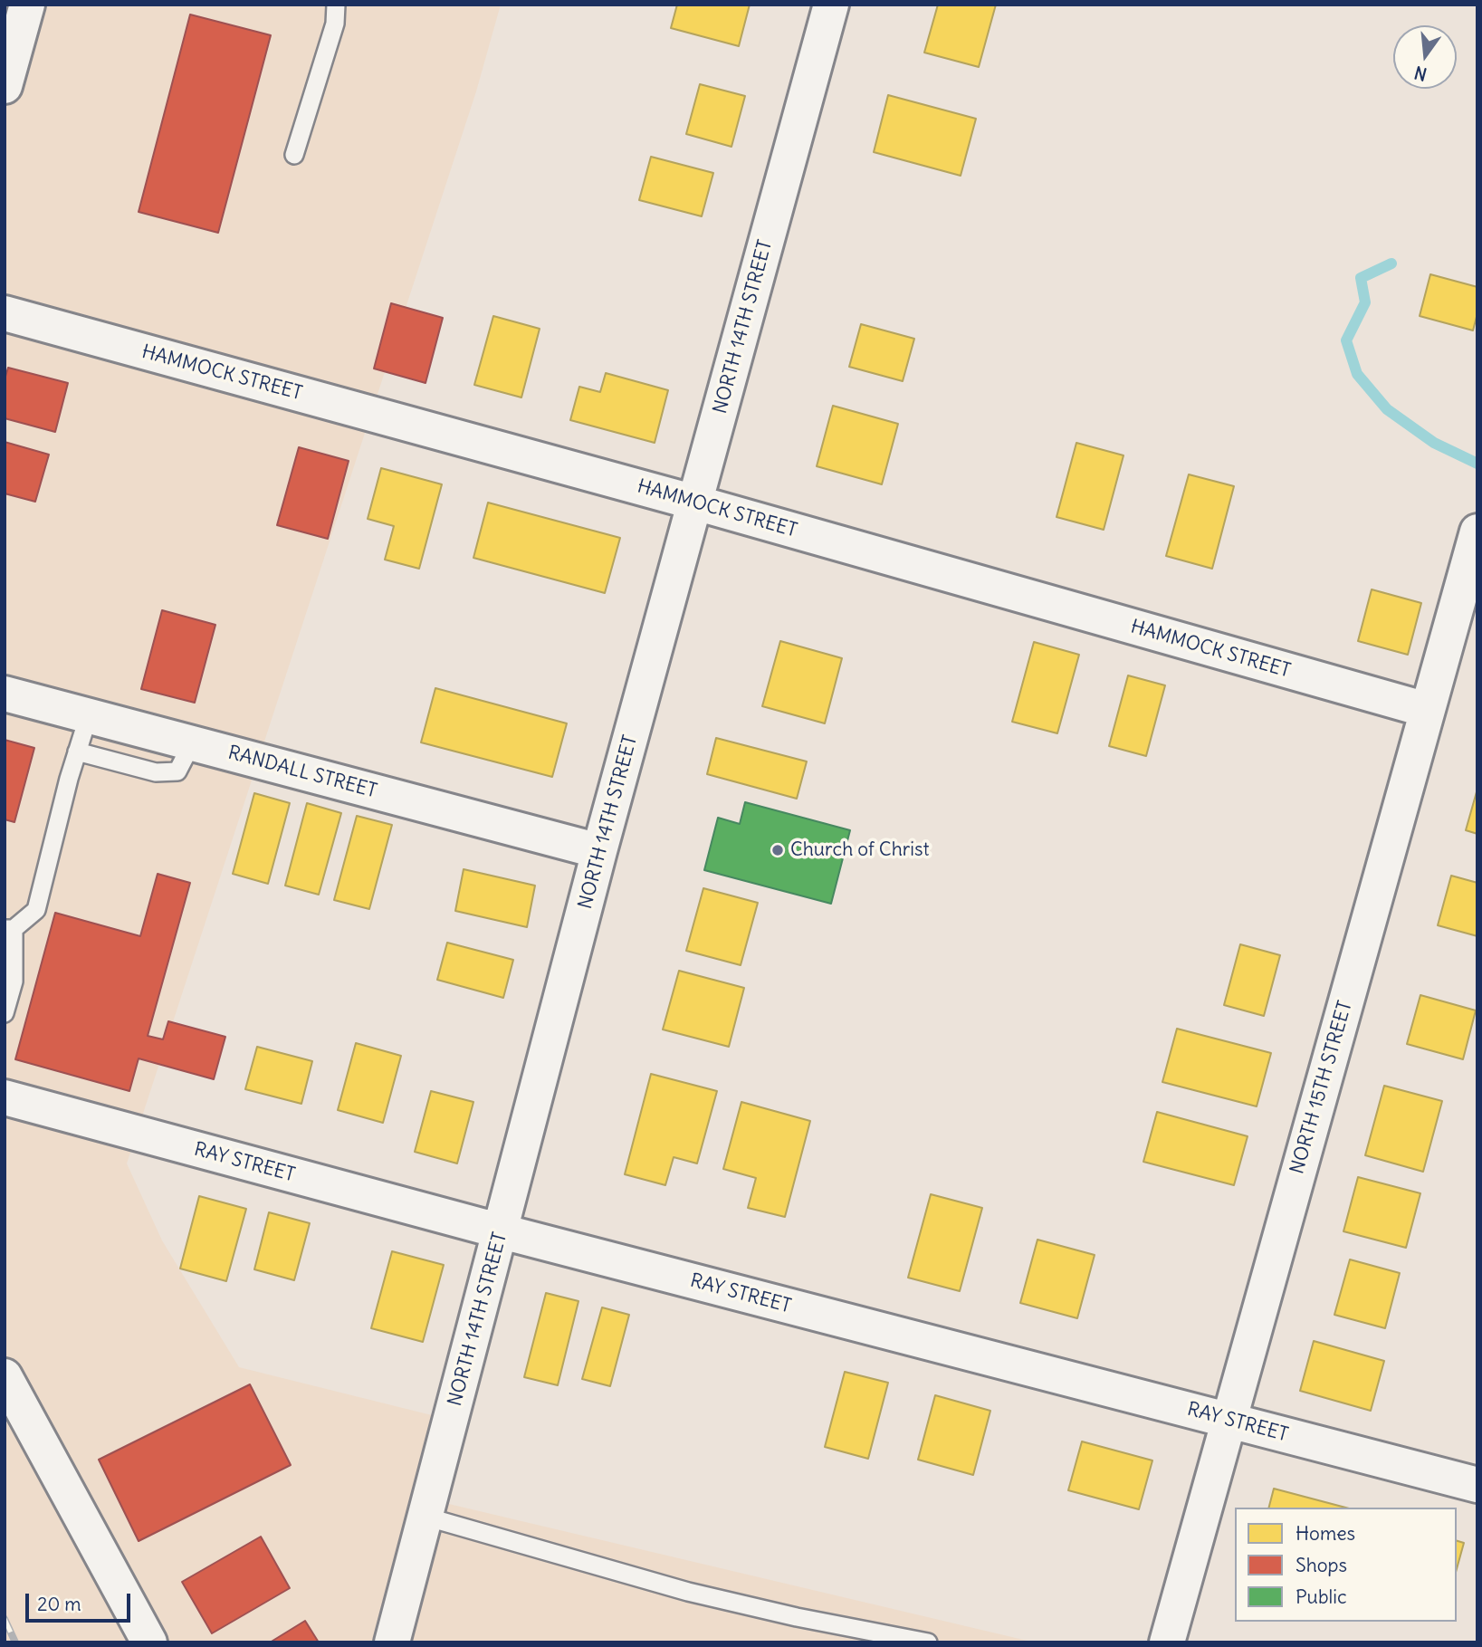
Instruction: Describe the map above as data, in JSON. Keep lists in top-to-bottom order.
{
  "streets": {
    "street": [
      "NORTH 14TH STREET",
      "HAMMOCK STREET",
      "RANDALL STREET",
      "NORTH 15TH STREET",
      "RAY STREET"
    ]
  },
  "crossings": [
    ["NORTH 14TH STREET", "HAMMOCK STREET"],
    ["NORTH 14TH STREET", "RANDALL STREET"],
    ["NORTH 14TH STREET", "RAY STREET"],
    ["HAMMOCK STREET", "NORTH 15TH STREET"],
    ["NORTH 15TH STREET", "RAY STREET"]
  ],
  "places": ["Church of Christ"],
  "legend": ["Homes", "Shops", "Public"],
  "scale_bar": "20 m",
  "north": "bottom"
}
